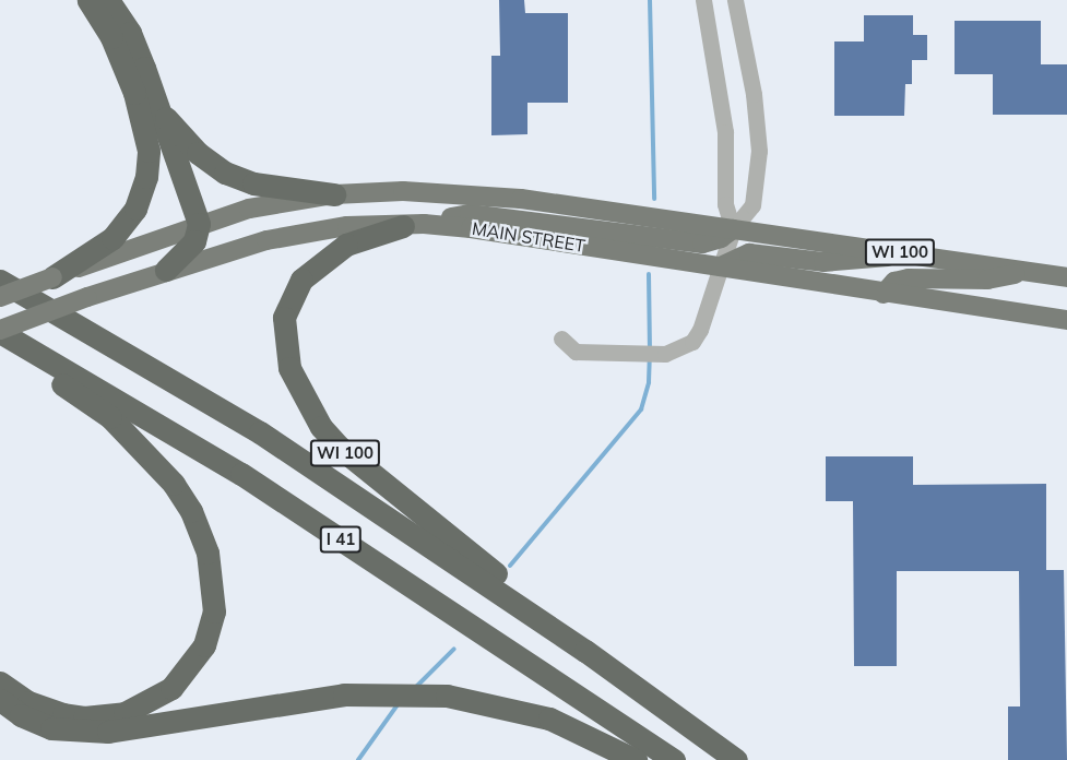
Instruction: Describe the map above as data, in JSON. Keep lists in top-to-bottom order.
{
  "streets": {
    "highway": ["WI 100", "I 41"],
    "main road": ["MAIN STREET"]
  },
  "crossings": [
    ["MAIN STREET", "WI 100"],
    ["MAIN STREET", "I 41"],
    ["WI 100", "I 41"]
  ]
}
